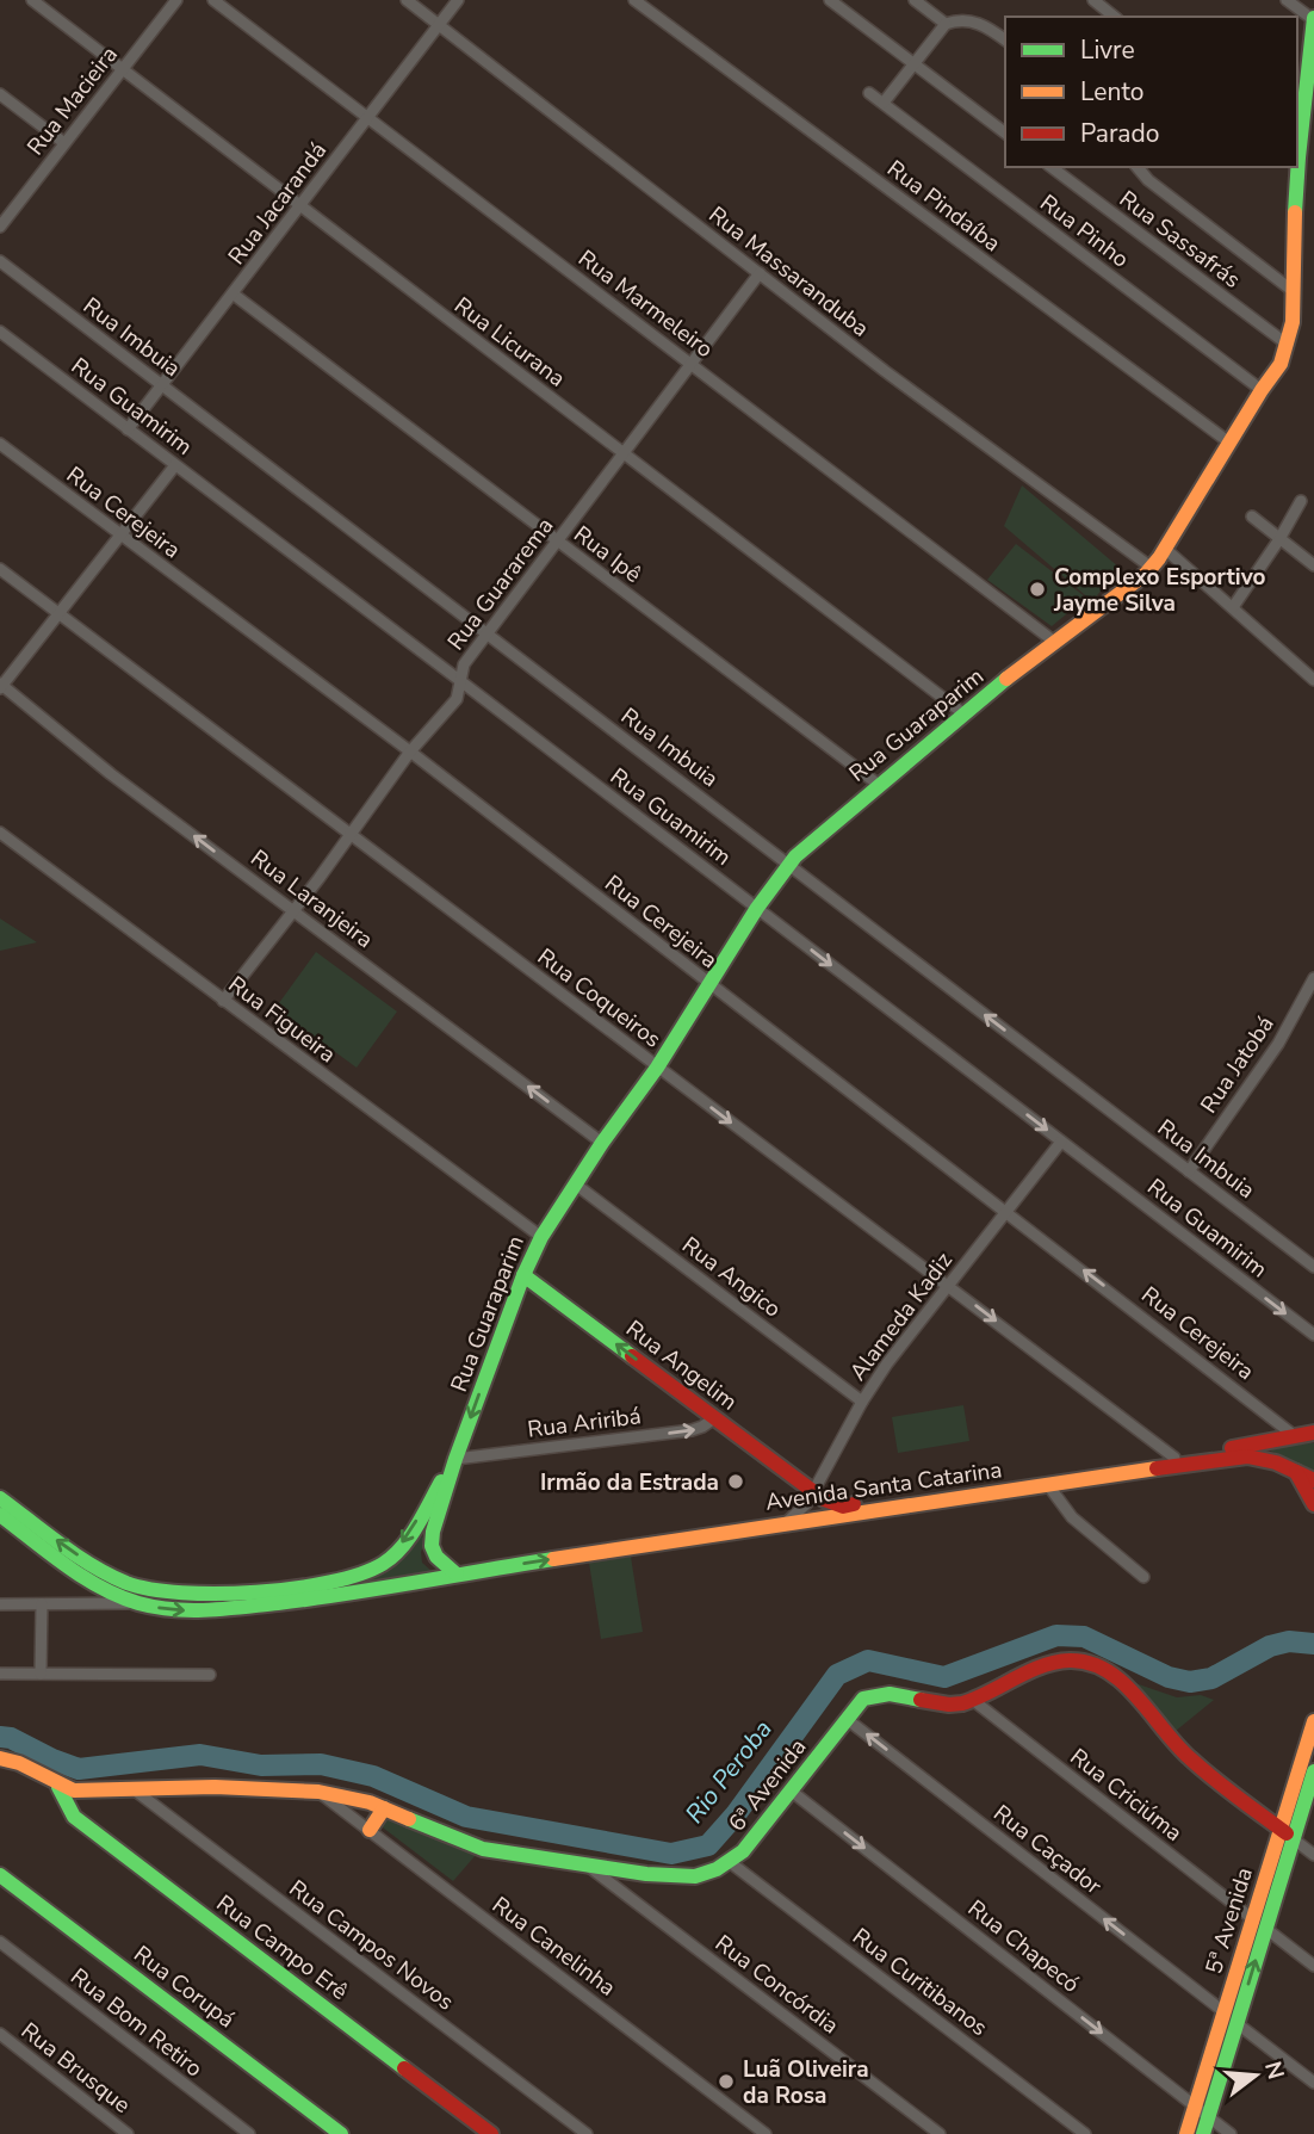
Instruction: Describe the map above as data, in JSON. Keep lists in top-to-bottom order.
{
  "streets": {
    "street": [
      "Rua Macieira",
      "Rua Jacarandá",
      "Rua Pindaíba",
      "Rua Pinho",
      "Rua Sassafrás",
      "Rua Massaranduba",
      "Rua Marmeleiro",
      "Rua Imbuia",
      "Rua Licurana",
      "Rua Guamirim",
      "Rua Cerejeira",
      "Rua Ipê",
      "Rua Guararema",
      "Rua Guaraparim",
      "Rua Laranjeira",
      "Rua Coqueiros",
      "Rua Figueira",
      "Rua Jatobá",
      "Rua Angico",
      "Alameda Kadiz",
      "Rua Angelim",
      "Rua Ariribá",
      "Avenida Santa Catarina",
      "6ª Avenida",
      "Rua Criciúma",
      "Rua Caçador",
      "5ª Avenida",
      "Rua Campos Novos",
      "Rua Canelinha",
      "Rua Chapecó",
      "Rua Campo Erê",
      "Rua Curitibanos",
      "Rua Concórdia",
      "Rua Corupá",
      "Rua Bom Retiro",
      "Rua Brusque"
    ]
  },
  "crossings": [
    ["Rua Macieira", "Rua Licurana"],
    ["Rua Jacarandá", "Rua Massaranduba"],
    ["Rua Jacarandá", "Rua Marmeleiro"],
    ["Rua Jacarandá", "Rua Imbuia"],
    ["Rua Jacarandá", "Rua Licurana"],
    ["Rua Jacarandá", "Rua Guamirim"],
    ["Rua Jacarandá", "Rua Ipê"],
    ["Rua Pindaíba", "Rua Guaraparim"],
    ["Rua Pinho", "Rua Guaraparim"],
    ["Rua Sassafrás", "Rua Guaraparim"],
    ["Rua Massaranduba", "Rua Guararema"],
    ["Rua Massaranduba", "Rua Guaraparim"],
    ["Rua Marmeleiro", "Rua Guararema"],
    ["Rua Marmeleiro", "Rua Guaraparim"],
    ["Rua Imbuia", "Rua Guararema"],
    ["Rua Imbuia", "Rua Guaraparim"],
    ["Rua Imbuia", "Rua Jatobá"],
    ["Rua Licurana", "Rua Guararema"],
    ["Rua Licurana", "Rua Guaraparim"],
    ["Rua Guamirim", "Rua Guararema"],
    ["Rua Guamirim", "Rua Guaraparim"],
    ["Rua Guamirim", "Alameda Kadiz"],
    ["Rua Cerejeira", "Rua Guararema"],
    ["Rua Cerejeira", "Rua Guaraparim"],
    ["Rua Cerejeira", "Alameda Kadiz"],
    ["Rua Cerejeira", "Avenida Santa Catarina"],
    ["Rua Ipê", "Rua Guararema"],
    ["Rua Ipê", "Rua Guaraparim"],
    ["Rua Guararema", "Rua Laranjeira"],
    ["Rua Guararema", "Rua Coqueiros"],
    ["Rua Guararema", "Rua Figueira"],
    ["Rua Guaraparim", "Rua Laranjeira"],
    ["Rua Guaraparim", "Rua Coqueiros"],
    ["Rua Guaraparim", "Rua Figueira"],
    ["Rua Guaraparim", "Rua Angico"],
    ["Rua Guaraparim", "Rua Angelim"],
    ["Rua Guaraparim", "Rua Ariribá"],
    ["Rua Guaraparim", "Avenida Santa Catarina"],
    ["Rua Coqueiros", "Alameda Kadiz"],
    ["Rua Coqueiros", "Avenida Santa Catarina"],
    ["Rua Angico", "Alameda Kadiz"],
    ["Alameda Kadiz", "Rua Angelim"],
    ["Alameda Kadiz", "Avenida Santa Catarina"],
    ["Rua Angelim", "Rua Ariribá"],
    ["Rua Angelim", "Avenida Santa Catarina"],
    ["6ª Avenida", "Rua Criciúma"],
    ["6ª Avenida", "Rua Caçador"],
    ["6ª Avenida", "5ª Avenida"],
    ["6ª Avenida", "Rua Campos Novos"],
    ["6ª Avenida", "Rua Canelinha"],
    ["6ª Avenida", "Rua Chapecó"],
    ["6ª Avenida", "Rua Campo Erê"],
    ["6ª Avenida", "Rua Curitibanos"],
    ["6ª Avenida", "Rua Concórdia"],
    ["Rua Criciúma", "5ª Avenida"],
    ["Rua Caçador", "5ª Avenida"],
    ["5ª Avenida", "Rua Chapecó"]
  ],
  "one_way": [
    "Rua Guamirim",
    "Rua Laranjeira",
    "Rua Coqueiros",
    "Rua Angelim",
    "Rua Ariribá",
    "Rua Caçador",
    "Rua Chapecó"
  ],
  "water": ["Rio Peroba"],
  "places": ["Complexo Esportivo Jayme Silva", "Irmão da Estrada", "Luã Oliveira da Rosa"],
  "legend": ["Livre", "Lento", "Parado"],
  "north": "right"
}
